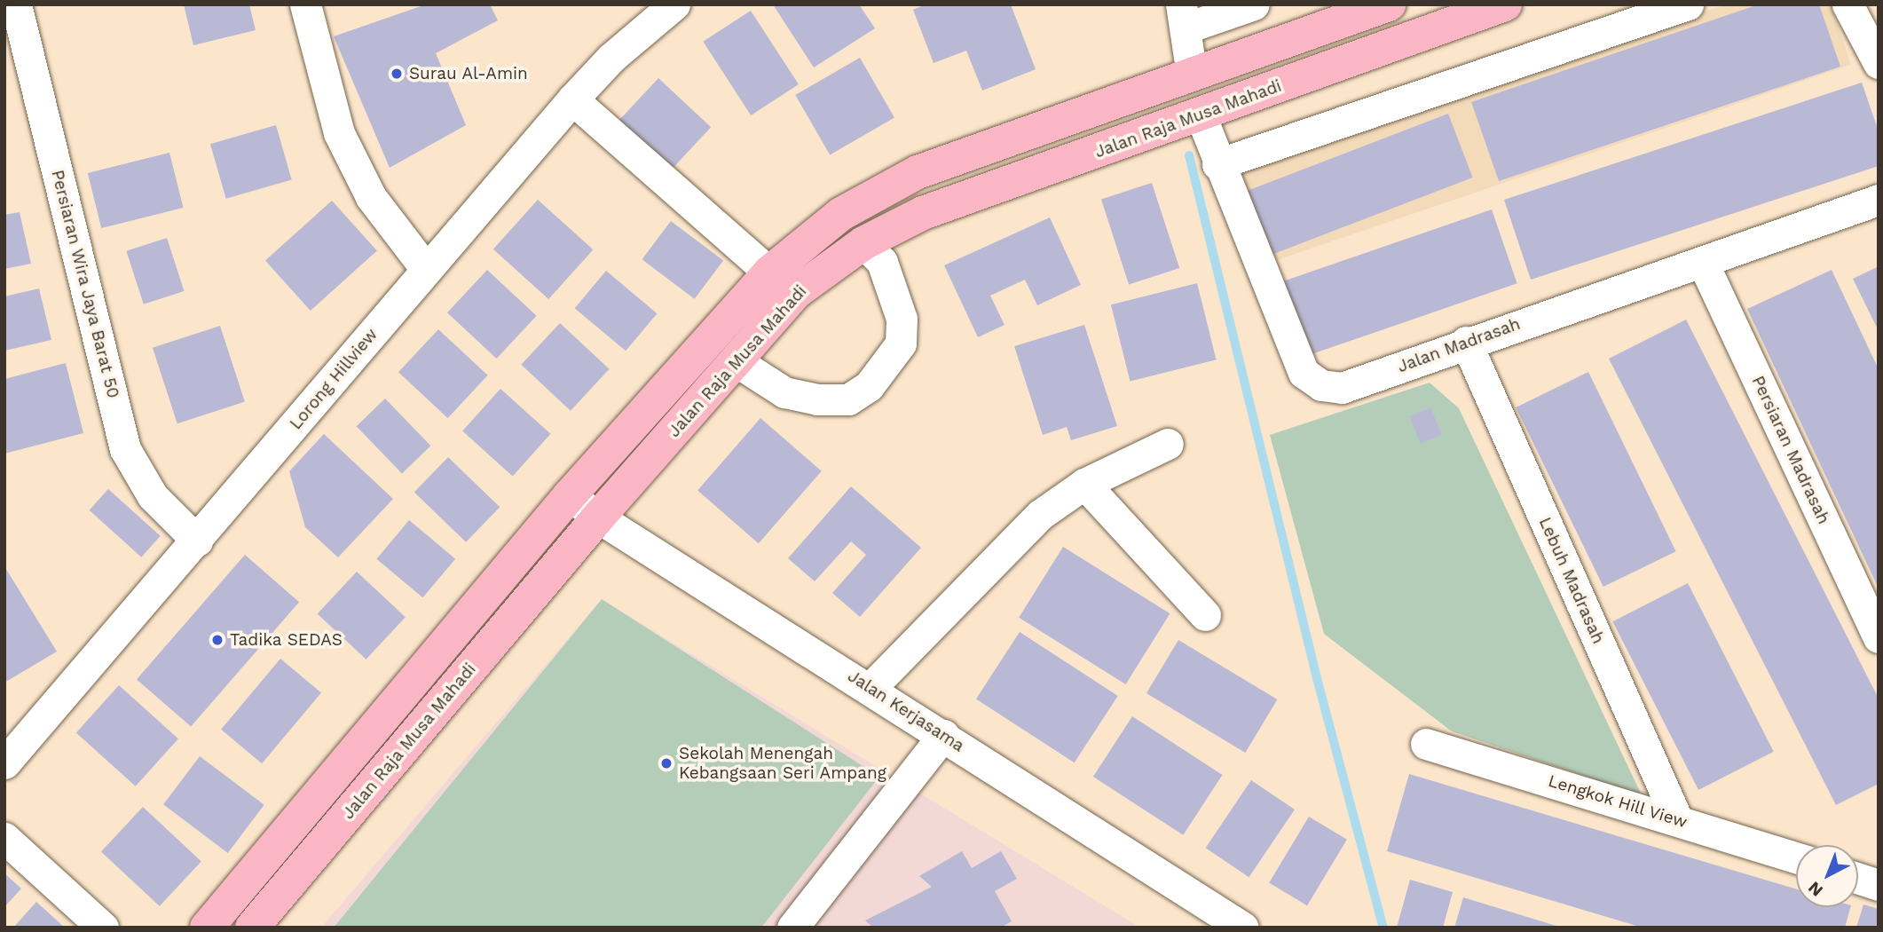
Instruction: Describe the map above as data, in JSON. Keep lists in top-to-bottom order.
{
  "streets": {
    "main road": ["Jalan Raja Musa Mahadi"],
    "street": [
      "Persiaran Wira Jaya Barat 50",
      "Jalan Madrasah",
      "Lorong Hillview",
      "Persiaran Madrasah",
      "Lebuh Madrasah",
      "Jalan Kerjasama",
      "Lengkok Hill View"
    ]
  },
  "crossings": [
    ["Jalan Raja Musa Mahadi", "Jalan Madrasah"],
    ["Jalan Raja Musa Mahadi", "Jalan Kerjasama"],
    ["Persiaran Wira Jaya Barat 50", "Lorong Hillview"],
    ["Jalan Madrasah", "Persiaran Madrasah"],
    ["Jalan Madrasah", "Lebuh Madrasah"],
    ["Lebuh Madrasah", "Lengkok Hill View"]
  ],
  "places": ["Surau Al-Amin", "Tadika SEDAS", "Sekolah Menengah Kebangsaan Seri Ampang"],
  "north": "bottom left"
}
